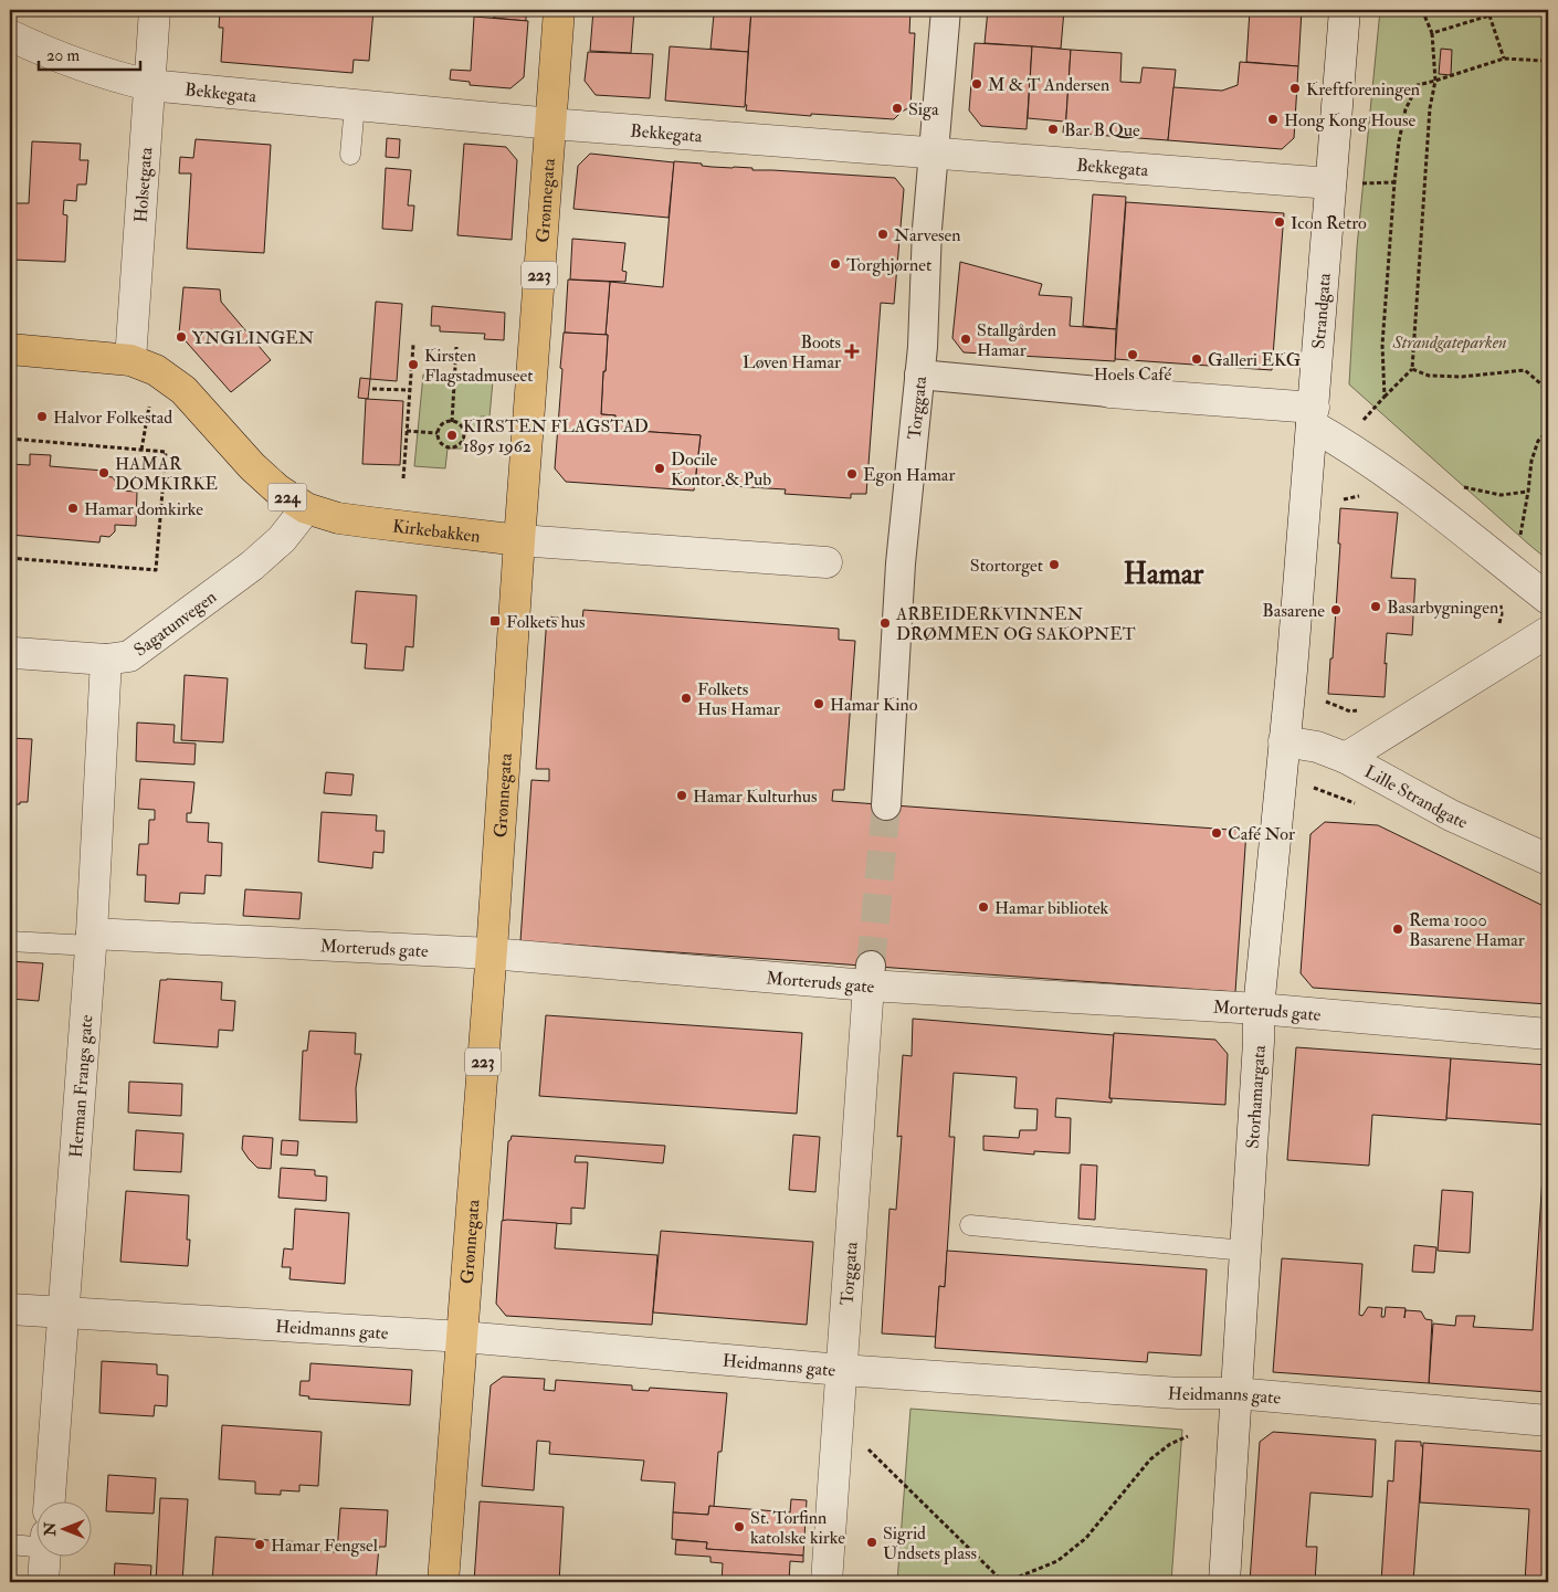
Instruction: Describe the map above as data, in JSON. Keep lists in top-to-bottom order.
{
  "streets": {
    "main road": [
      "Grønnegata",
      "223",
      "224",
      "Kirkebakken"
    ],
    "street": [
      "Bekkegata",
      "Holsetgata",
      "Strandgata",
      "Torggata",
      "Sagatunvegen",
      "Lille Strandgate",
      "Morteruds gate",
      "Herman Frangs gate",
      "Storhamargata",
      "Heidmanns gate"
    ]
  },
  "crossings": [
    ["Bekkegata", "Holsetgata"],
    ["Bekkegata", "Grønnegata"],
    ["Bekkegata", "Strandgata"],
    ["Bekkegata", "Torggata"],
    ["Holsetgata", "Kirkebakken"],
    ["Grønnegata", "Kirkebakken"],
    ["Grønnegata", "Morteruds gate"],
    ["Grønnegata", "Heidmanns gate"],
    ["Strandgata", "Storhamargata"],
    ["Torggata", "Morteruds gate"],
    ["Torggata", "Heidmanns gate"],
    ["Kirkebakken", "Sagatunvegen"],
    ["Sagatunvegen", "Herman Frangs gate"],
    ["Lille Strandgate", "Storhamargata"],
    ["Morteruds gate", "Herman Frangs gate"],
    ["Morteruds gate", "Storhamargata"],
    ["Herman Frangs gate", "Heidmanns gate"],
    ["Storhamargata", "Heidmanns gate"]
  ],
  "districts": ["Hamar"],
  "parks": ["Strandgateparken"],
  "places": {
    "other": [
      "M & T Andersen",
      "Kreftforeningen",
      "Siga",
      "Hong Kong House",
      "Bar B Que",
      "Icon Retro",
      "Narvesen",
      "Torghjørnet",
      "YNGLINGEN",
      "Stallgården Hamar",
      "Hoels Café",
      "Galleri EKG",
      "Kirsten Flagstadmuseet",
      "Halvor Folkestad",
      "KIRSTEN FLAGSTAD 1895 1962",
      "Docile Kontor & Pub",
      "HAMAR DOMKIRKE",
      "Egon Hamar",
      "Hamar domkirke",
      "Stortorget",
      "Basarbygningen",
      "Basarene",
      "ARBEIDERKVINNEN DRØMMEN OG SAKOPNET",
      "Folkets Hus Hamar",
      "Hamar Kino",
      "Hamar Kulturhus",
      "Café Nor",
      "Hamar bibliotek",
      "Rema 1000 Basarene Hamar",
      "St. Torfinn katolske kirke",
      "Sigrid Undsets plass",
      "Hamar Fengsel"
    ],
    "health": ["Boots Løven Hamar"],
    "transit": ["Folkets hus"]
  },
  "scale_bar": "20 m",
  "north": "left"
}
